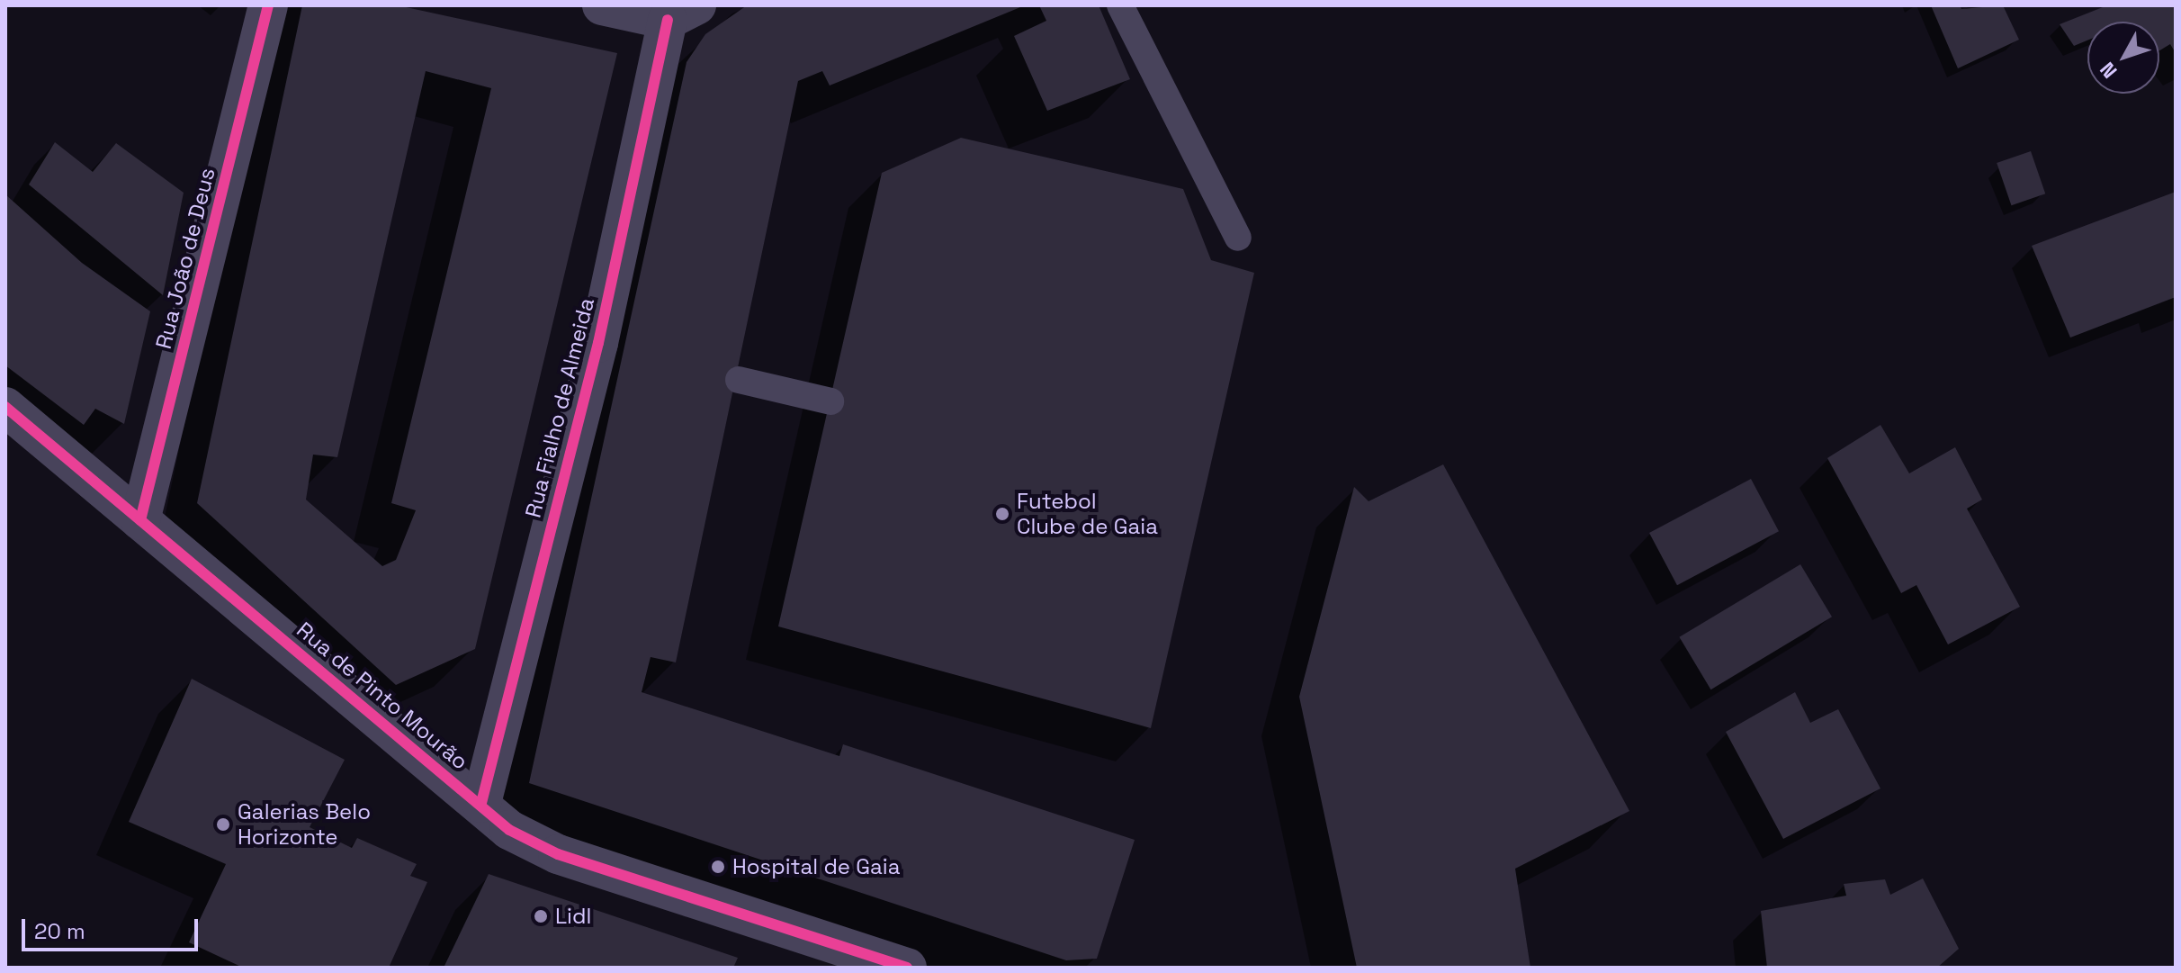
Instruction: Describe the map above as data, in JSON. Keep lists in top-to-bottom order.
{
  "streets": {
    "street": ["Rua João de Deus", "Rua Fialho de Almeida", "Rua de Pinto Mourão"]
  },
  "crossings": [
    ["Rua João de Deus", "Rua de Pinto Mourão"],
    ["Rua Fialho de Almeida", "Rua de Pinto Mourão"]
  ],
  "places": [
    "Futebol Clube de Gaia",
    "Galerias Belo Horizonte",
    "Hospital de Gaia",
    "Lidl"
  ],
  "scale_bar": "20 m",
  "north": "bottom left"
}
